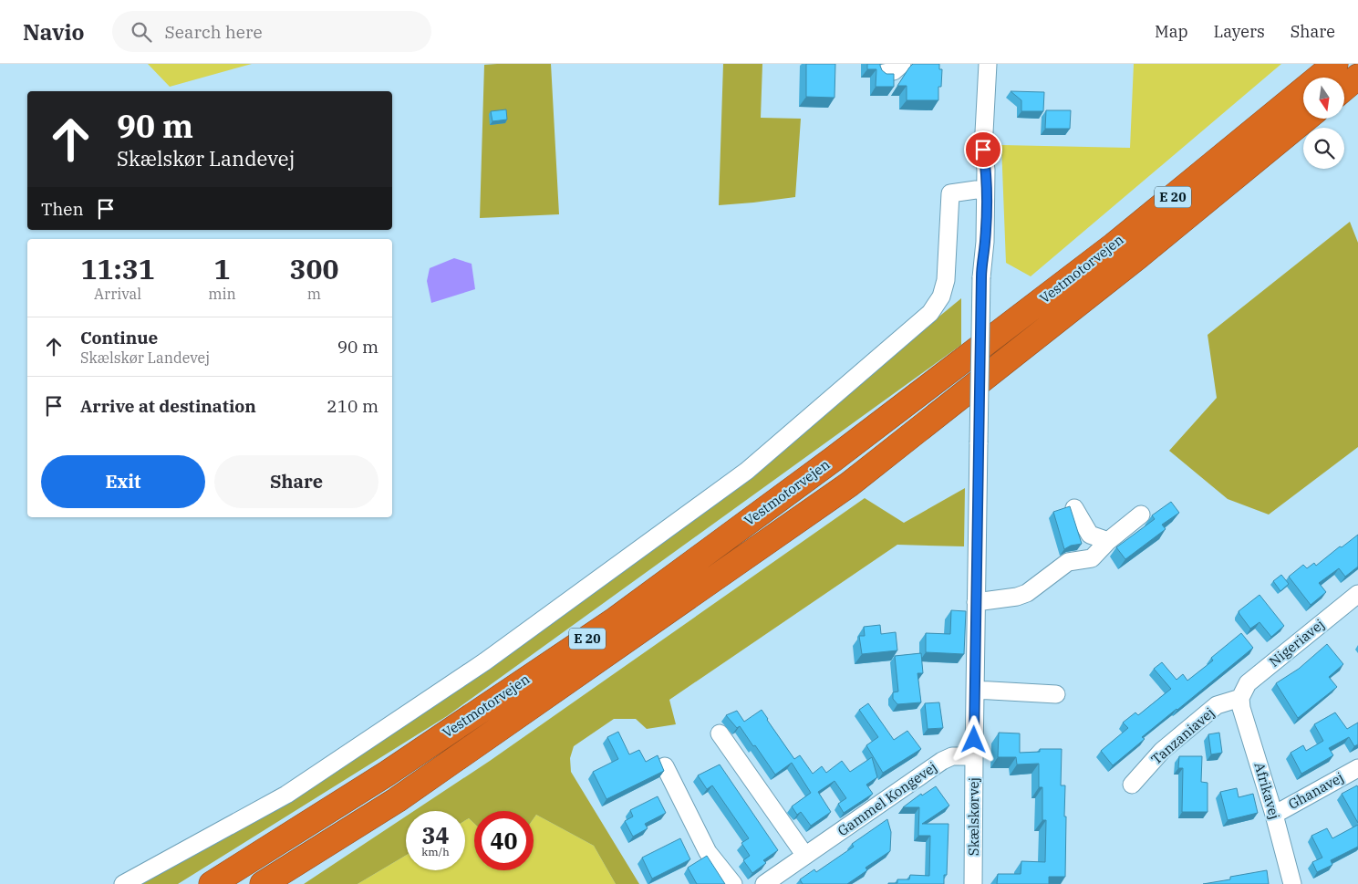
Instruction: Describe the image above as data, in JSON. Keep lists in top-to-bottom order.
{
  "streets": {
    "highway": ["E 20", "Vestmotorvejen"],
    "street": [
      "Nigeriavej",
      "Tanzaniavej",
      "Afrikavej",
      "Ghanavej",
      "Gammel Kongevej",
      "Skælskørvej"
    ]
  },
  "crossings": [
    ["Nigeriavej", "Tanzaniavej"],
    ["Nigeriavej", "Afrikavej"],
    ["Tanzaniavej", "Afrikavej"],
    ["Afrikavej", "Ghanavej"],
    ["Gammel Kongevej", "Skælskørvej"]
  ],
  "north": "bottom",
  "page": {
    "header": "Navio",
    "search": "Search here",
    "nav": ["Map", "Layers", "Share"],
    "turn": ["90 m", "Skælskør Landevej"],
    "then": "Then",
    "eta": [
      "11:31",
      "Arrival",
      "1",
      "min",
      "300",
      "m"
    ],
    "list": [
      {
        "name": "Continue",
        "note": "Skælskør Landevej",
        "value": "90 m"
      },
      {
        "name": "Arrive at destination",
        "value": "210 m"
      }
    ],
    "buttons": ["Exit", "Share"],
    "speed": "34 km/h",
    "limit": "40"
  }
}
